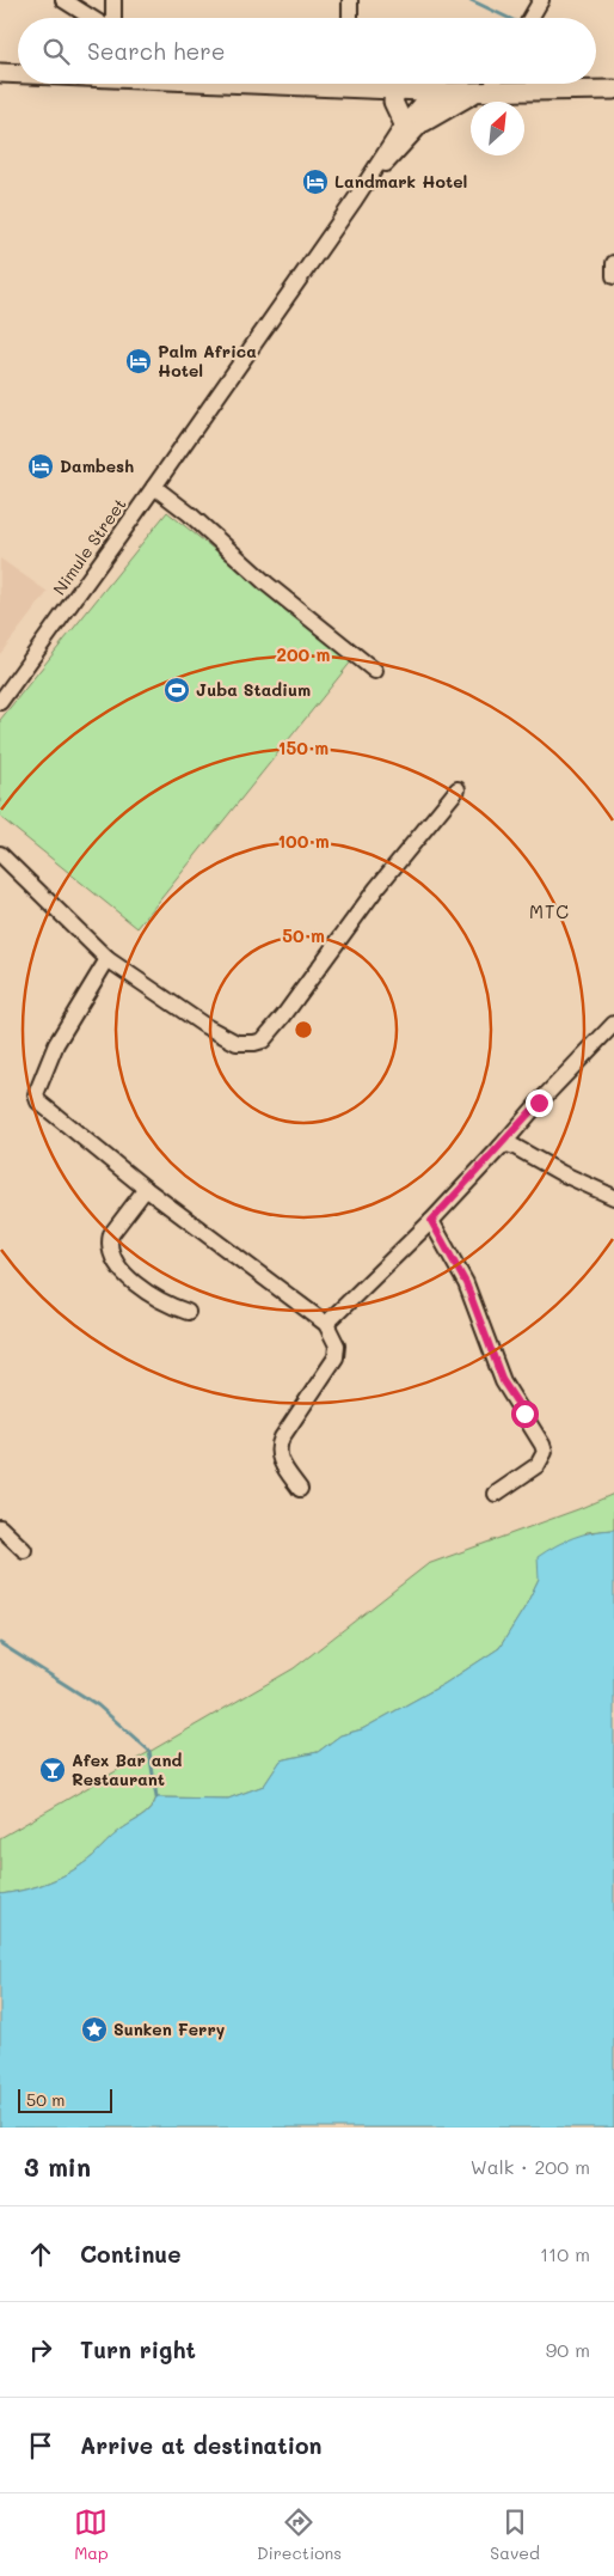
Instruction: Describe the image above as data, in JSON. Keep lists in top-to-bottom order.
{
  "streets": {
    "street": ["Nimule Street"]
  },
  "districts": ["MTC"],
  "places": {
    "hotel": ["Landmark Hotel", "Palm Africa Hotel", "Dambesh"],
    "sports": ["Juba Stadium"],
    "bar": ["Afex Bar and Restaurant"],
    "place": ["Sunken Ferry"]
  },
  "scale_bar": "50 m",
  "north": "top right",
  "page": {
    "search": "Search here",
    "scale": "50 m",
    "heading": ["3 min", "Walk · 200 m"],
    "list": [
      ["Continue", "110 m"],
      ["Turn right", "90 m"],
      "Arrive at destination"
    ],
    "nav": ["Map", "Directions", "Saved"]
  },
  "rings": [
    "200 m",
    "150 m",
    "100 m",
    "50 m"
  ]
}
